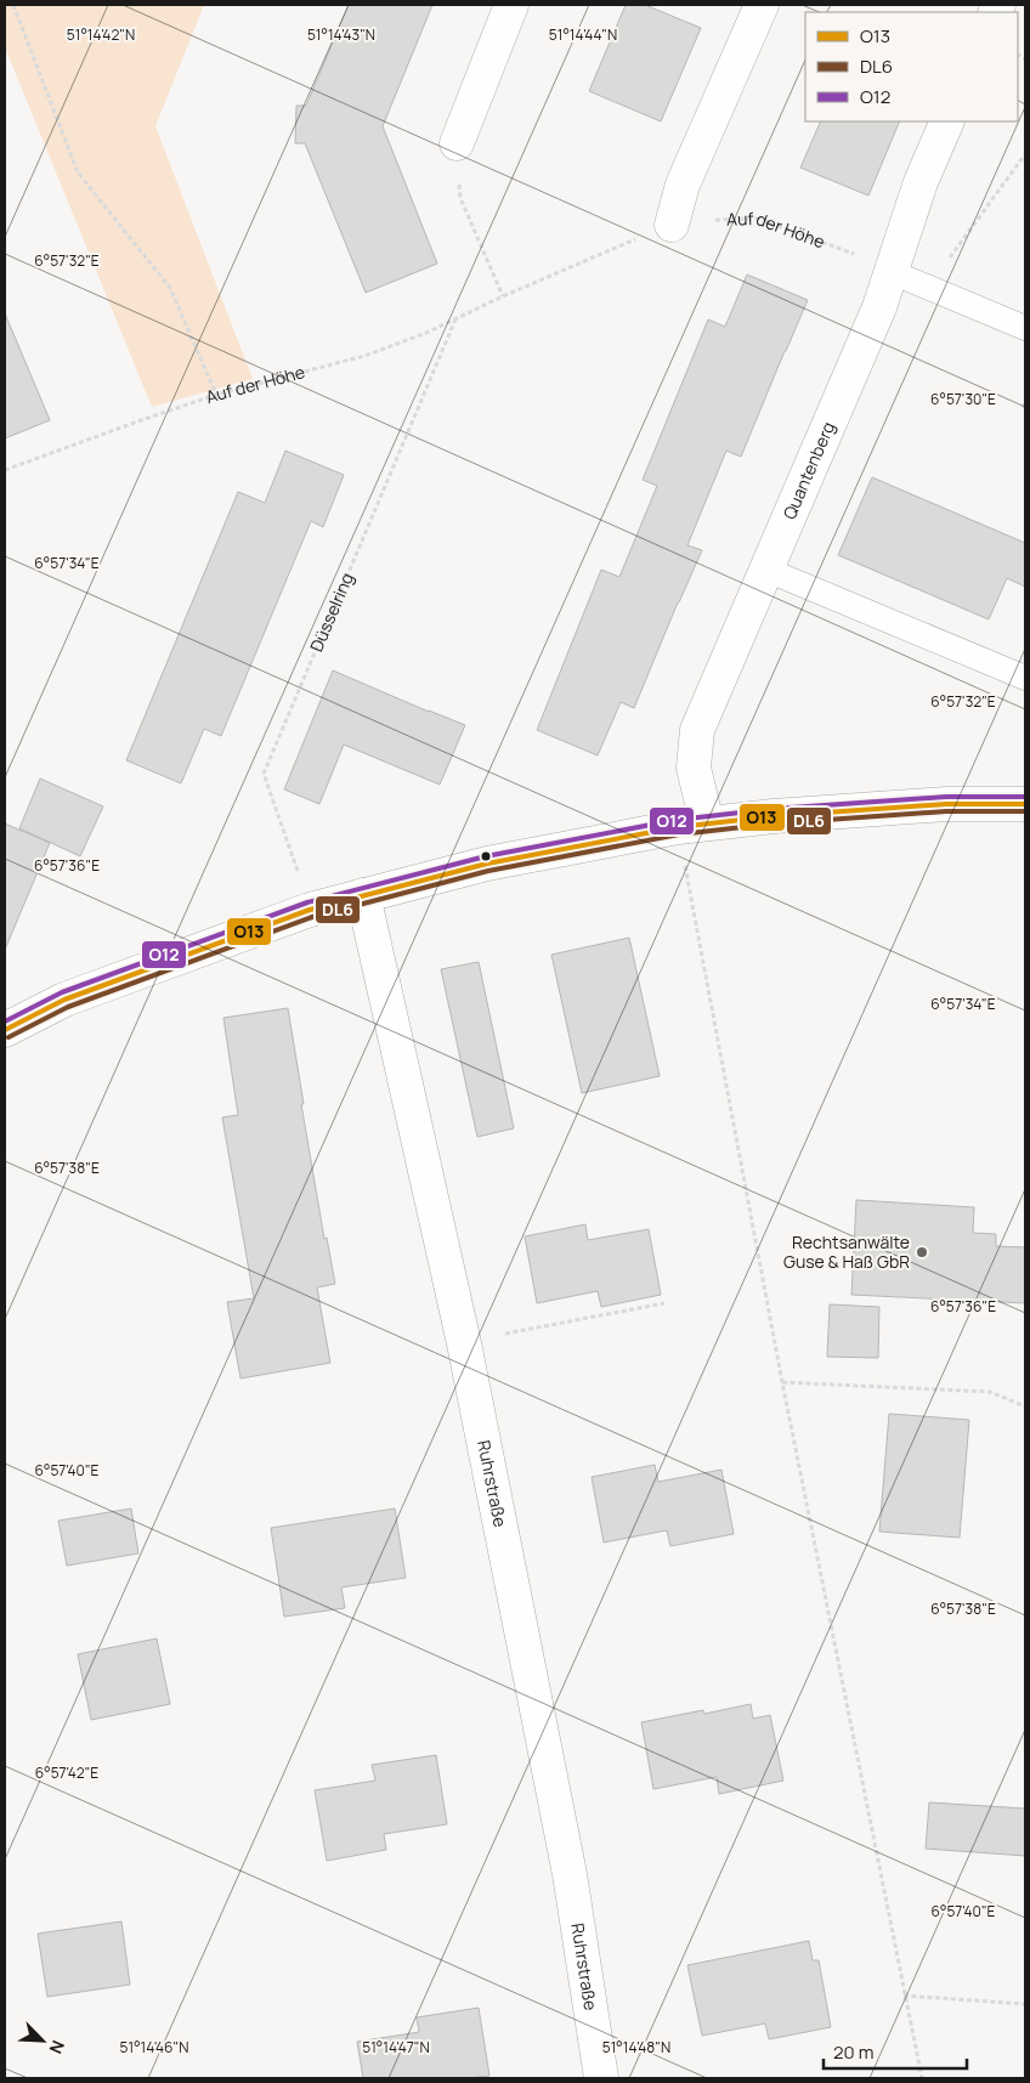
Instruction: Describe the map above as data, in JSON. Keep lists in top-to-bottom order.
{
  "streets": {
    "street": ["Quantenberg", "Ruhrstraße"],
    "path": ["Auf der Höhe", "Düsselring"]
  },
  "crossings": [
    ["Auf der Höhe", "Quantenberg"],
    ["Auf der Höhe", "Düsselring"]
  ],
  "places": ["Rechtsanwälte Guse & Haß GbR"],
  "lines": ["transit line O12", "transit line O13", "transit line DL6"],
  "legend": ["O13", "DL6", "O12"],
  "scale_bar": "20 m",
  "north": "bottom right",
  "coordinates": [
    "51°14'43\"N",
    "51°14'42\"N",
    "51°14'44\"N",
    "6°57'32\"E",
    "6°57'30\"E",
    "6°57'34\"E",
    "6°57'36\"E",
    "6°57'38\"E",
    "6°57'40\"E",
    "6°57'42\"E",
    "51°14'46\"N",
    "51°14'47\"N",
    "51°14'48\"N"
  ]
}
